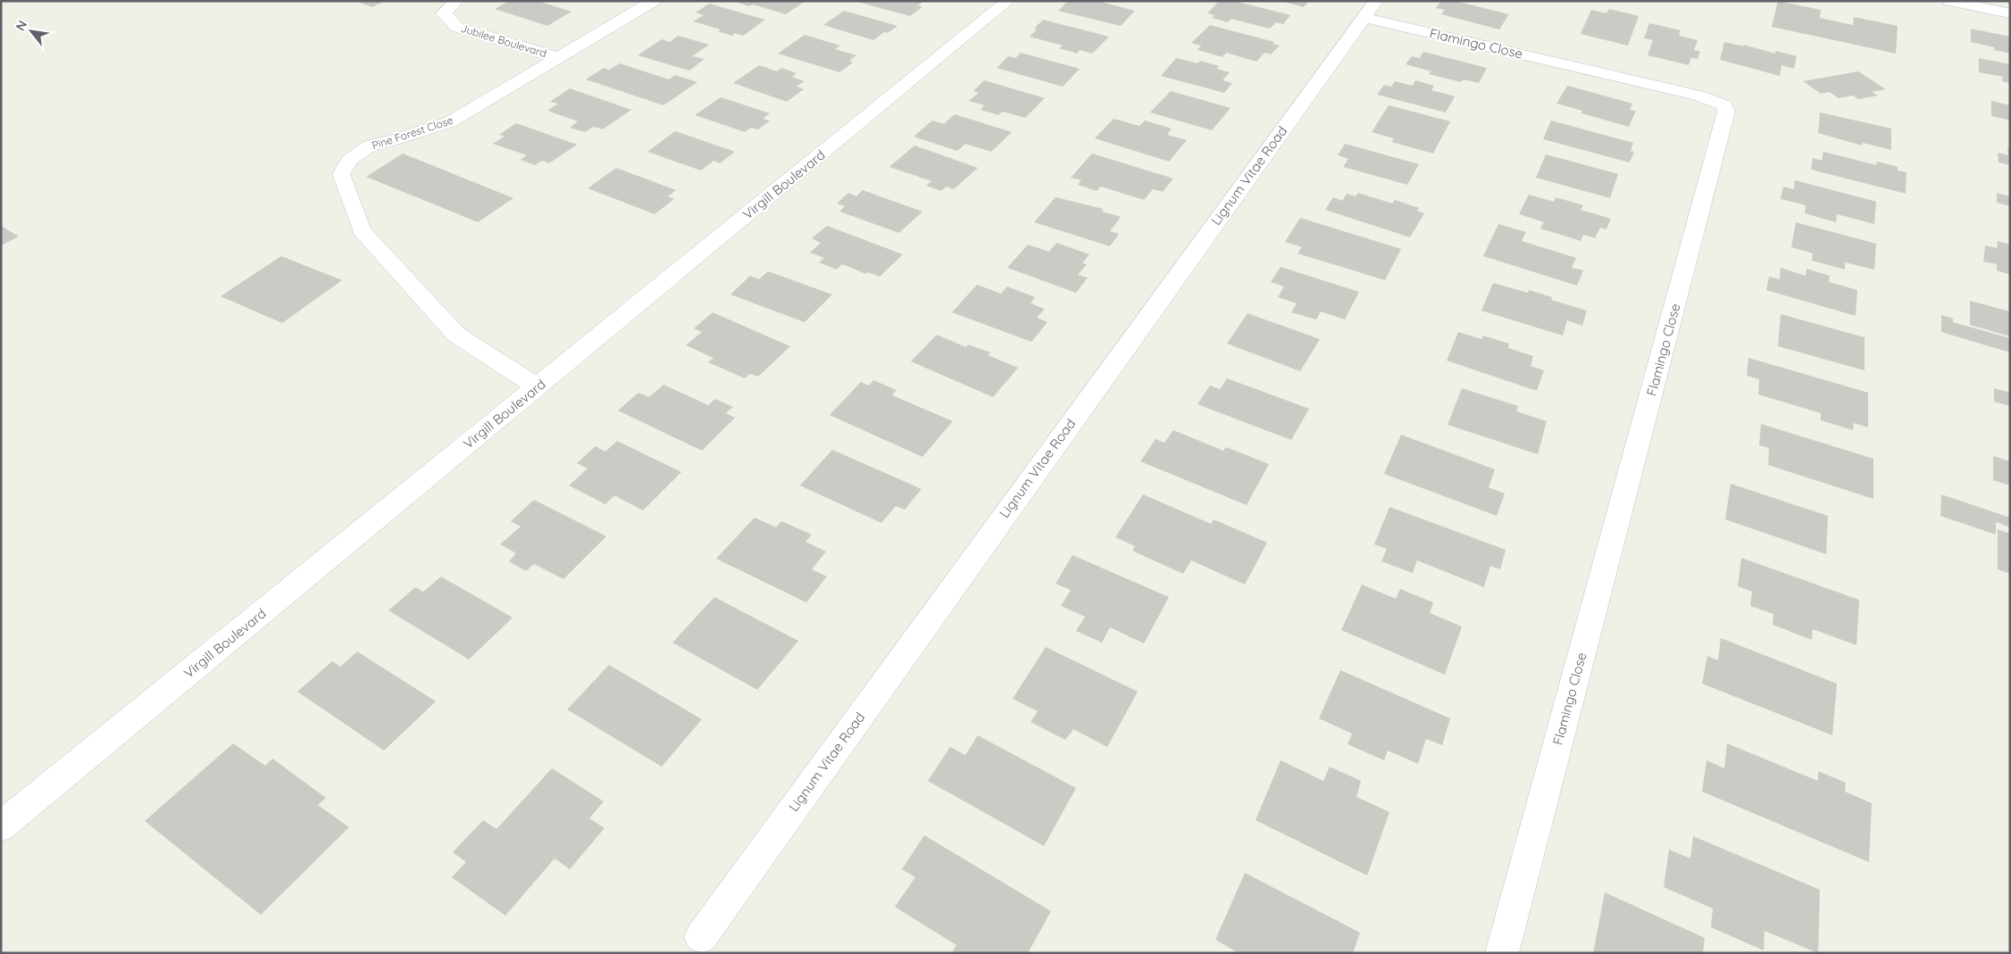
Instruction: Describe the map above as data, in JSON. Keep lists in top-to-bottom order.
{
  "streets": {
    "street": [
      "Jubilee Boulevard",
      "Flamingo Close",
      "Pine Forest Close",
      "Lignum Vitae Road",
      "Virgill Boulevard"
    ]
  },
  "crossings": [
    ["Jubilee Boulevard", "Pine Forest Close"],
    ["Flamingo Close", "Lignum Vitae Road"],
    ["Pine Forest Close", "Virgill Boulevard"]
  ],
  "north": "top left"
}
